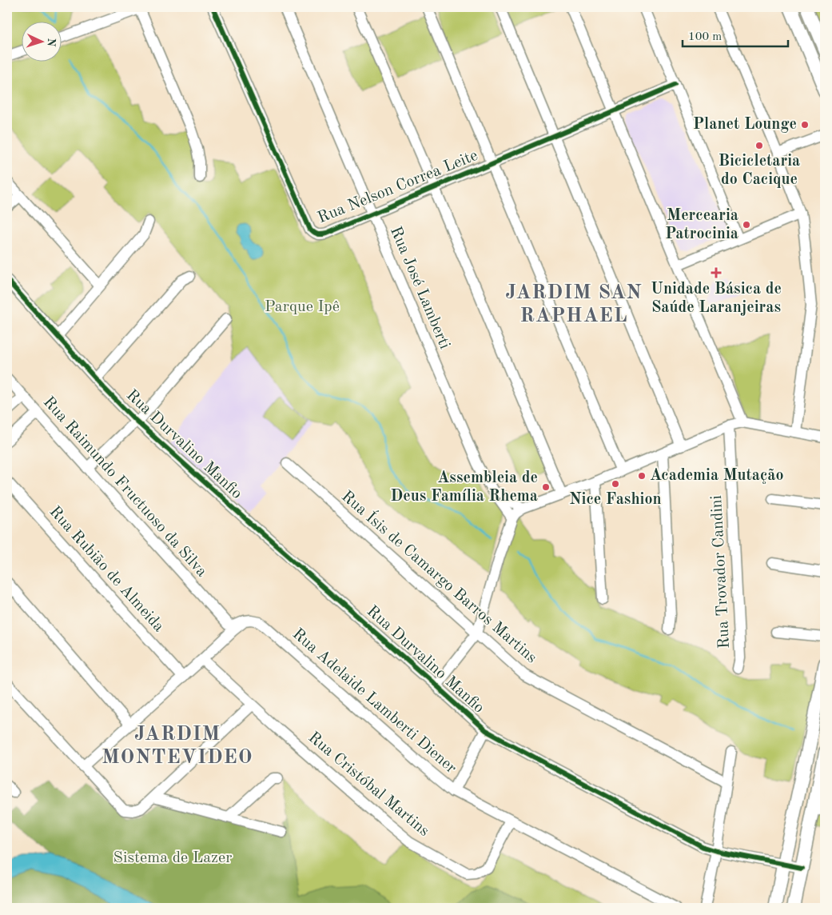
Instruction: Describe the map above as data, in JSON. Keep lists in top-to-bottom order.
{
  "streets": {
    "street": [
      "Rua Nelson Correa Leite",
      "Rua José Lamberti",
      "Rua Durvalino Manfio",
      "Rua Raimundo Fructuoso da Silva",
      "Rua Rubião de Almeida",
      "Rua Trovador Candini",
      "Rua Ísis de Camargo Barros Martins",
      "Rua Adelaide Lamberti Diener",
      "Rua Cristóbal Martins"
    ]
  },
  "crossings": [
    ["Rua Nelson Correa Leite", "Rua José Lamberti"],
    ["Rua Raimundo Fructuoso da Silva", "Rua Adelaide Lamberti Diener"],
    ["Rua Adelaide Lamberti Diener", "Rua Cristóbal Martins"]
  ],
  "districts": ["JARDIM SAN RAPHAEL", "JARDIM MONTEVIDEO"],
  "parks": ["Parque Ipê", "Sistema de Lazer"],
  "places": {
    "other": [
      "Planet Lounge",
      "Bicicletaria do Cacique",
      "Mercearia Patrocinia",
      "Academia Mutação",
      "Nice Fashion",
      "Assembleia de Deus Família Rhema"
    ],
    "health": ["Unidade Básica de Saúde Laranjeiras"]
  },
  "scale_bar": "100 m",
  "north": "right"
}
